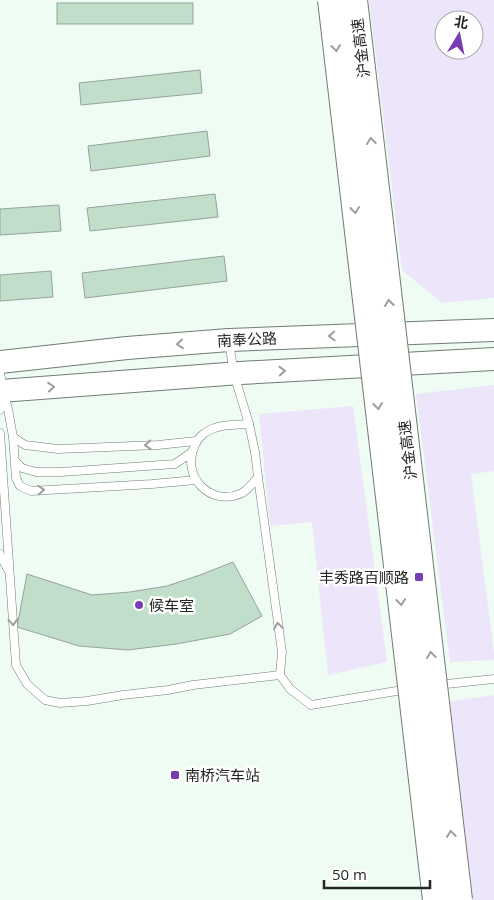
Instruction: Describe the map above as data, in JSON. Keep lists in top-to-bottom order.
{
  "streets": {
    "highway": ["沪金高速"],
    "main road": ["南奉公路"]
  },
  "places": {
    "transit": ["丰秀路百顺路", "南桥汽车站"],
    "other": ["候车室"]
  },
  "scale_bar": "50 m",
  "north": "top"
}
